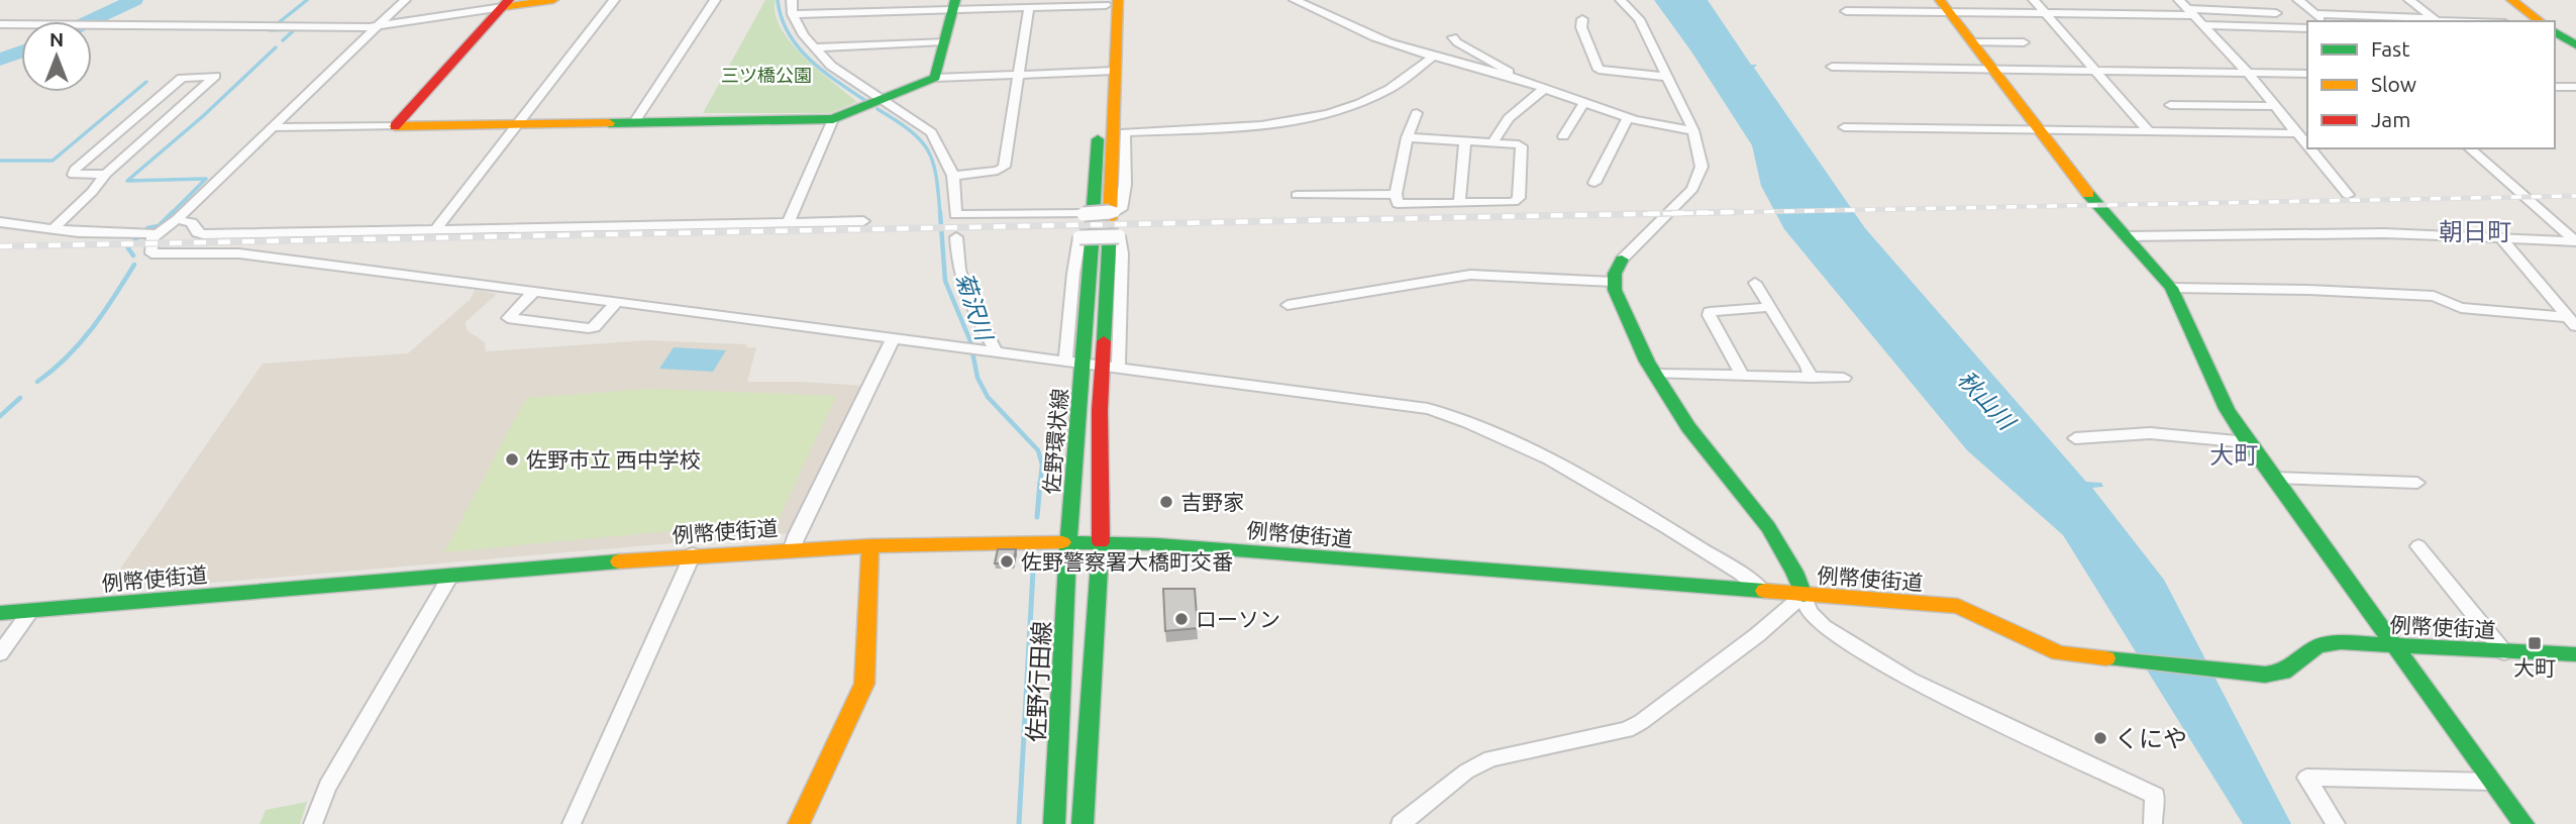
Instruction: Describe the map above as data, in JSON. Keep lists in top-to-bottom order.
{
  "streets": {
    "main road": ["佐野環状線", "例幣使街道", "佐野行田線"]
  },
  "crossings": [
    ["佐野環状線", "例幣使街道"],
    ["佐野環状線", "佐野行田線"],
    ["例幣使街道", "佐野行田線"]
  ],
  "districts": ["朝日町", "大町"],
  "water": ["菊沢川", "秋山川"],
  "parks": ["三ツ橋公園"],
  "places": {
    "other": [
      "佐野市立 西中学校",
      "吉野家",
      "佐野警察署大橋町交番",
      "ローソン",
      "くにや"
    ],
    "transit": ["大町"]
  },
  "legend": ["Fast", "Slow", "Jam"],
  "north": "top"
}
